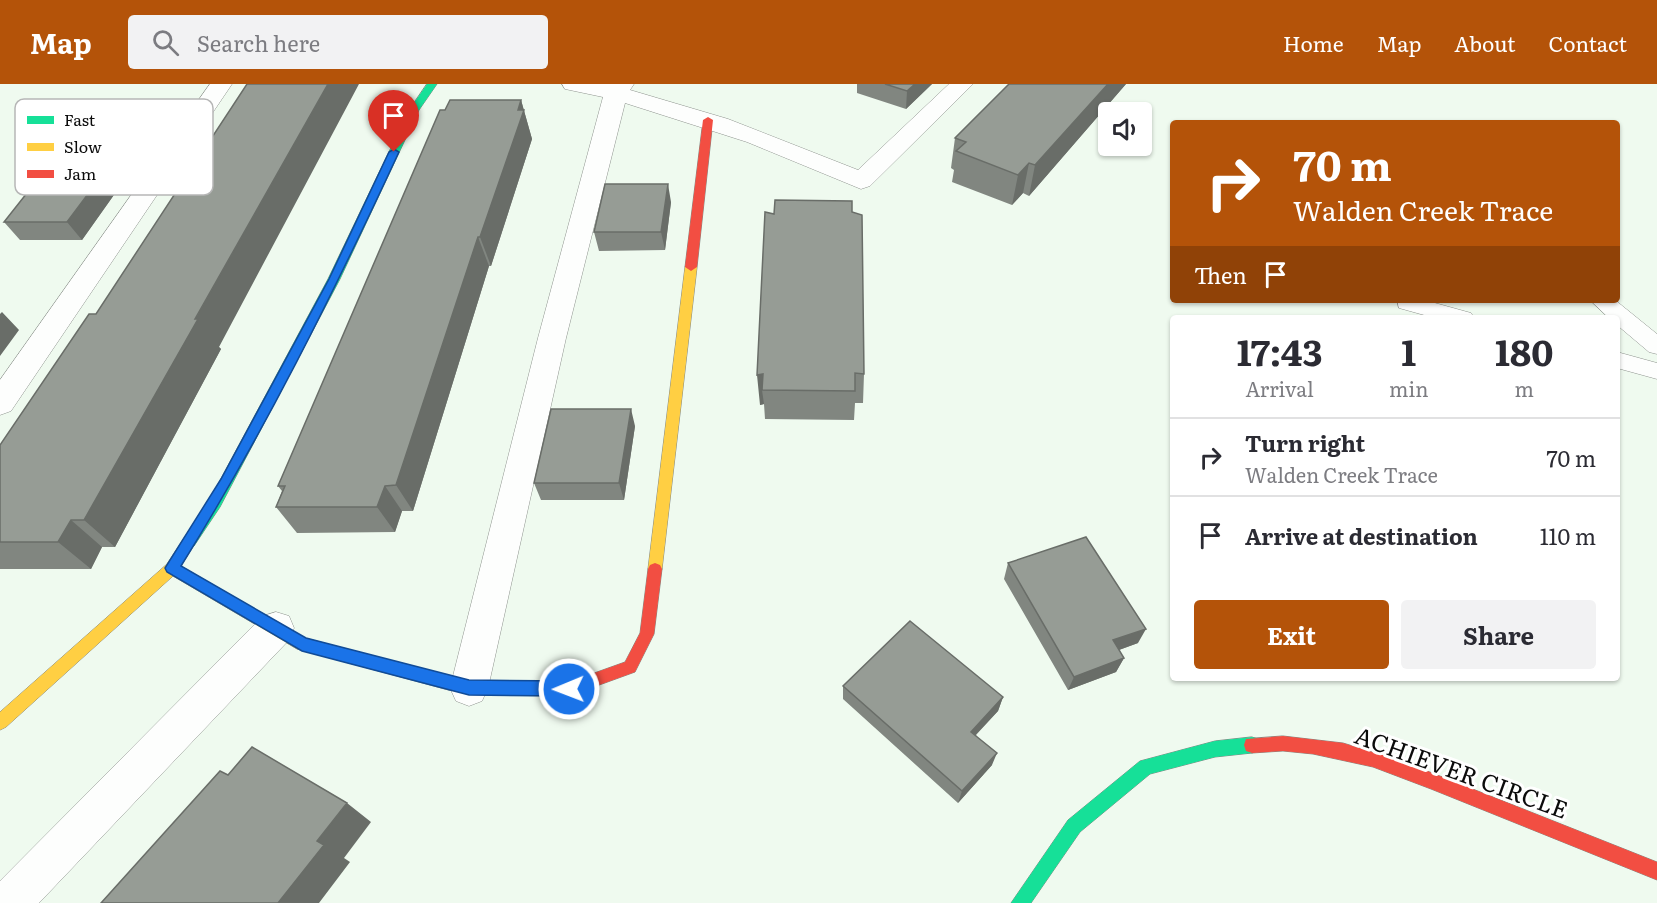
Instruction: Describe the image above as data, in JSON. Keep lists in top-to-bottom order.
{
  "streets": {
    "street": ["ACHIEVER CIRCLE"]
  },
  "legend": ["Fast", "Slow", "Jam"],
  "page": {
    "header": "Map",
    "search": "Search here",
    "nav": [
      "Home",
      "Map",
      "About",
      "Contact"
    ],
    "turn": ["70 m", "Walden Creek Trace"],
    "then": "Then",
    "eta": [
      "17:43",
      "Arrival",
      "1",
      "min",
      "180",
      "m"
    ],
    "list": [
      {
        "name": "Turn right",
        "note": "Walden Creek Trace",
        "value": "70 m"
      },
      {
        "name": "Arrive at destination",
        "value": "110 m"
      }
    ],
    "buttons": ["Exit", "Share"]
  }
}
